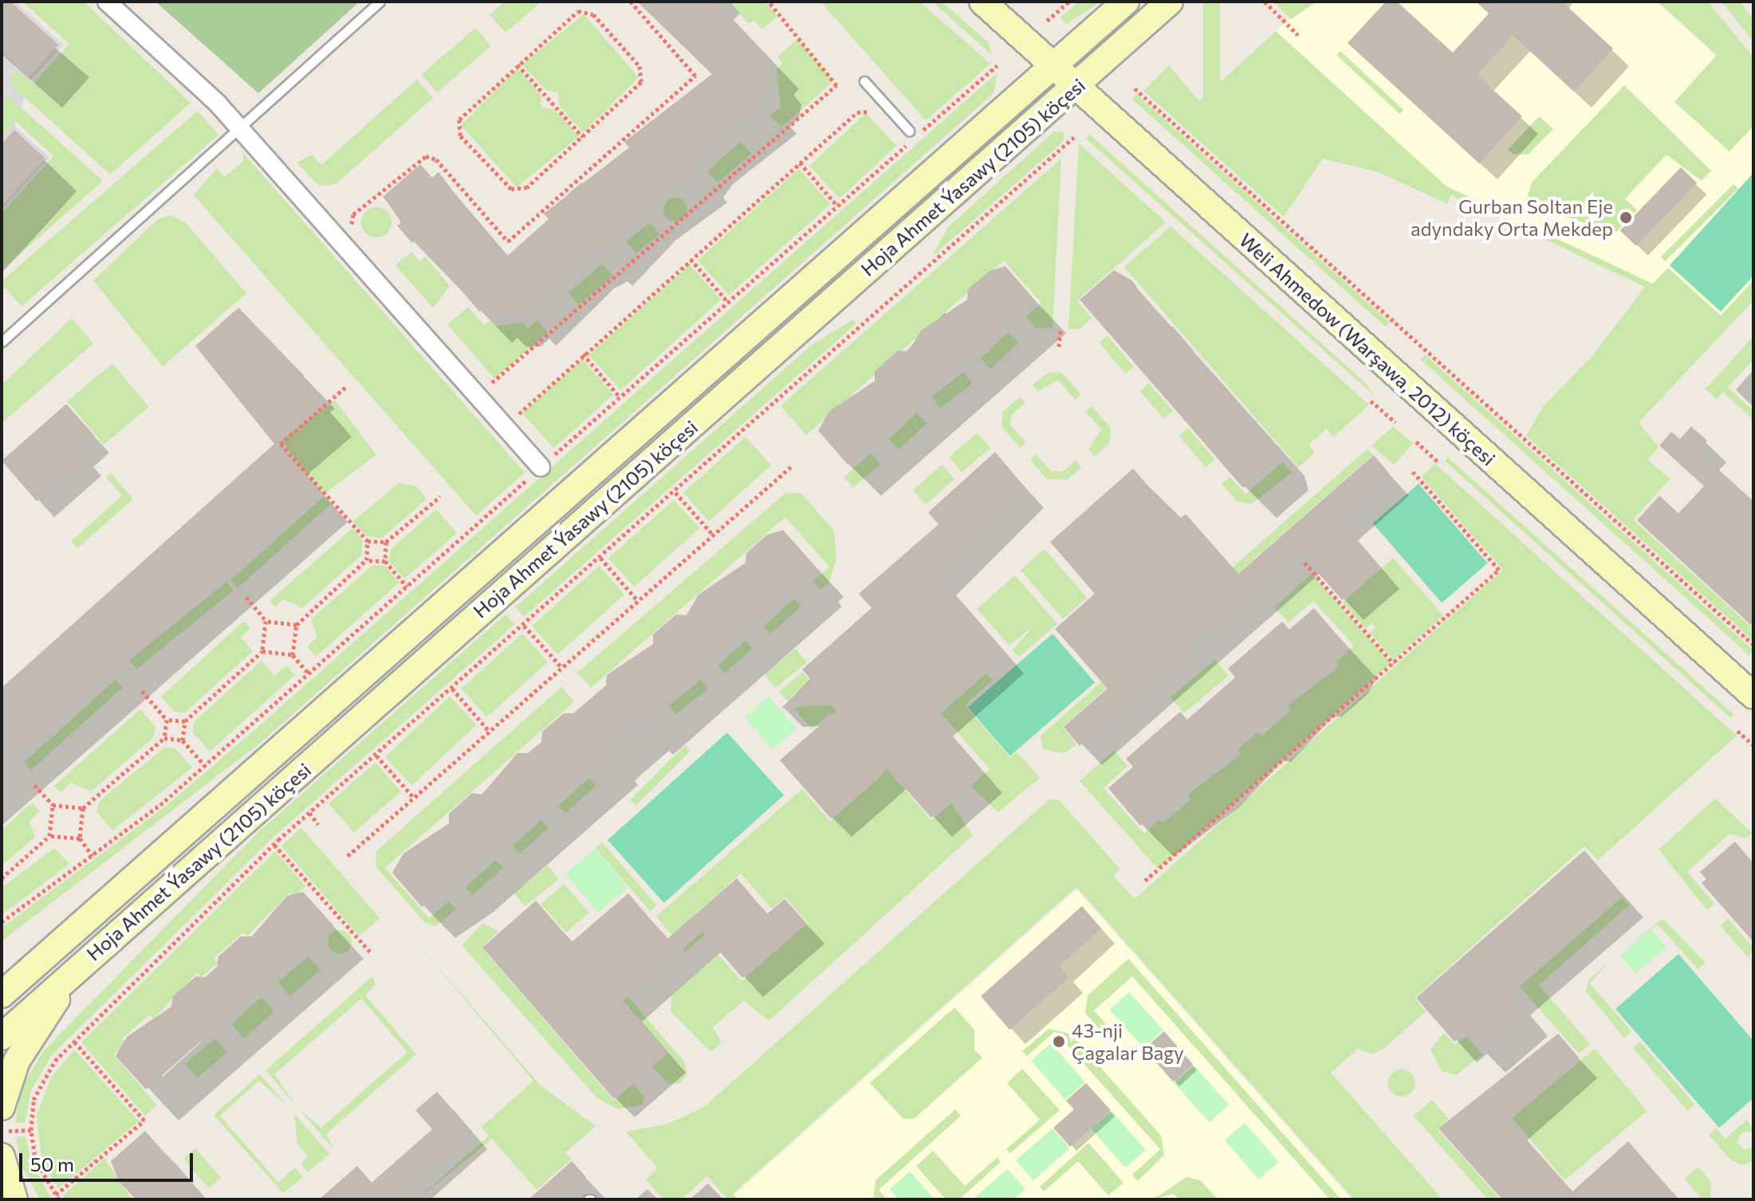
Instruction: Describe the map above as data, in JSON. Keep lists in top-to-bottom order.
{
  "streets": {
    "main road": ["Hoja Ahmet Ýasawy (2105) köçesi", "Weli Ahmedow (Warşawa, 2012) köçesi"]
  },
  "crossings": [
    ["Hoja Ahmet Ýasawy (2105) köçesi", "Weli Ahmedow (Warşawa, 2012) köçesi"]
  ],
  "places": ["Gurban Soltan Eje adyndaky Orta Mekdep", "43-nji Çagalar Bagy"],
  "scale_bar": "50 m"
}
